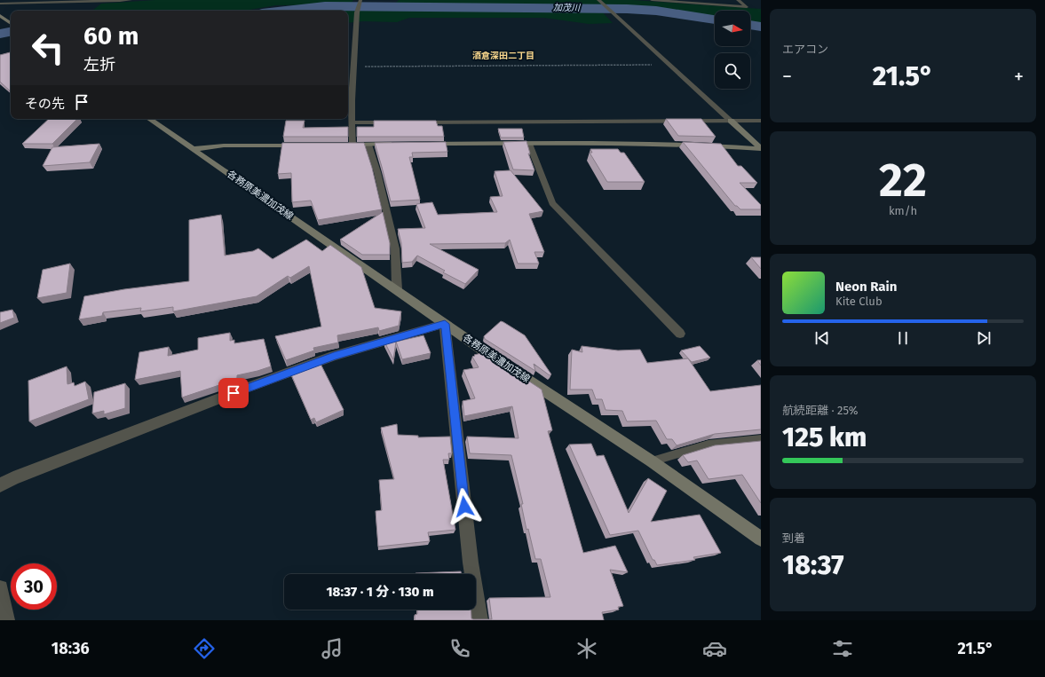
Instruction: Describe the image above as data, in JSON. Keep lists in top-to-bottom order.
{
  "streets": {
    "main road": ["各務原美濃加茂線"]
  },
  "districts": ["酒倉深田二丁目"],
  "water": ["加茂川"],
  "north": "right",
  "page": {
    "tile": [
      "エアコン",
      ["22", "km/h"],
      ["航続距離 · 25%", "125 km"],
      ["到着", "18:37"]
    ],
    "turn": ["60 m", "左折"],
    "heat": ["−", "21.5°", "+"],
    "then": "その先",
    "song": ["Neon Rain", "Kite Club"],
    "limit": "30",
    "trip": "18:37 · 1 分 · 130 m",
    "tabs": ["18:36", "21.5°"]
  }
}
